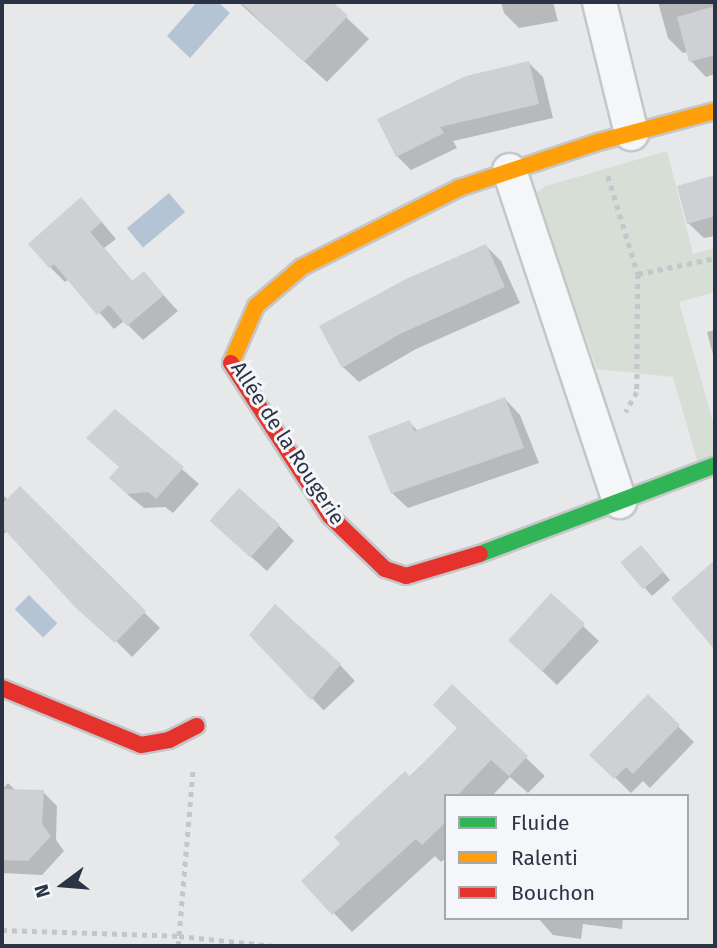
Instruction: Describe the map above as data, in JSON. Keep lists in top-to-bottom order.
{
  "streets": {
    "street": ["Allée de la Rougerie"]
  },
  "legend": ["Fluide", "Ralenti", "Bouchon"],
  "north": "left"
}
